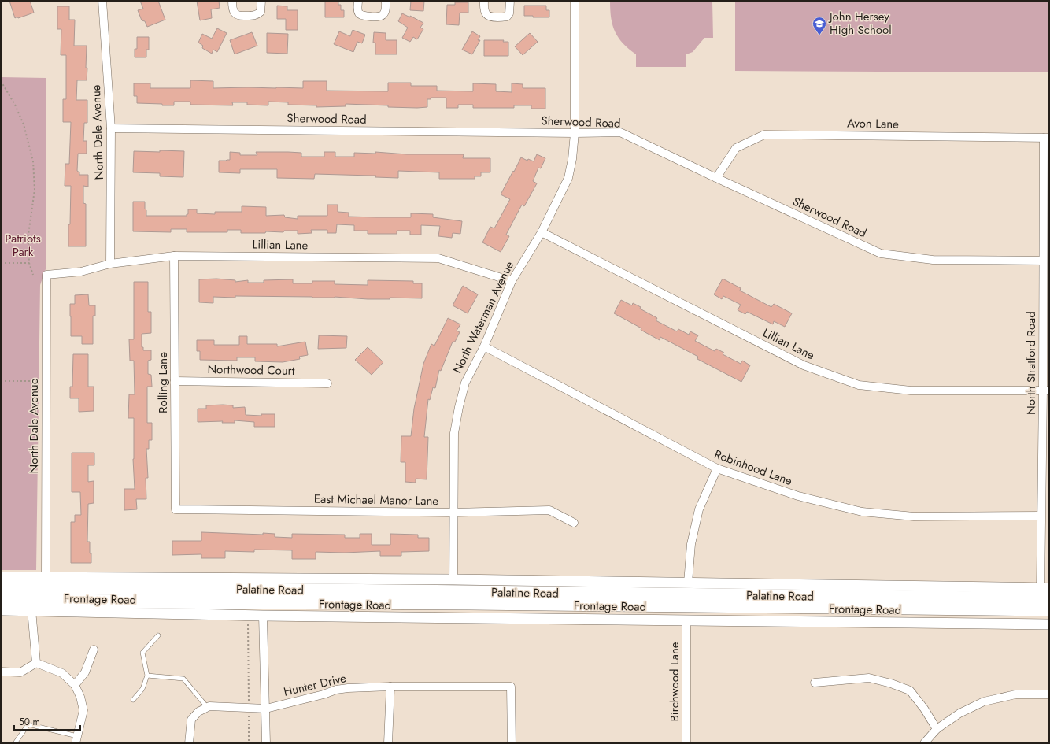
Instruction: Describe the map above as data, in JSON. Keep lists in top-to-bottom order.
{
  "streets": {
    "highway": ["Palatine Road"],
    "street": [
      "Sherwood Road",
      "Avon Lane",
      "North Dale Avenue",
      "Lillian Lane",
      "North Waterman Avenue",
      "North Stratford Road",
      "Northwood Court",
      "Rolling Lane",
      "Robinhood Lane",
      "East Michael Manor Lane",
      "Frontage Road",
      "Birchwood Lane",
      "Hunter Drive"
    ]
  },
  "crossings": [
    ["Sherwood Road", "Avon Lane"],
    ["Sherwood Road", "North Dale Avenue"],
    ["Sherwood Road", "North Waterman Avenue"],
    ["Sherwood Road", "North Stratford Road"],
    ["Avon Lane", "North Stratford Road"],
    ["North Dale Avenue", "Lillian Lane"],
    ["North Dale Avenue", "Frontage Road"],
    ["Lillian Lane", "North Waterman Avenue"],
    ["Lillian Lane", "North Stratford Road"],
    ["Lillian Lane", "Rolling Lane"],
    ["North Waterman Avenue", "Robinhood Lane"],
    ["North Waterman Avenue", "East Michael Manor Lane"],
    ["North Waterman Avenue", "Frontage Road"],
    ["North Stratford Road", "Robinhood Lane"],
    ["North Stratford Road", "Frontage Road"],
    ["Northwood Court", "Rolling Lane"],
    ["Rolling Lane", "East Michael Manor Lane"],
    ["Frontage Road", "Birchwood Lane"]
  ],
  "parks": ["Patriots Park"],
  "places": {
    "school or university": ["John Hersey High School"]
  },
  "scale_bar": "50 m"
}
